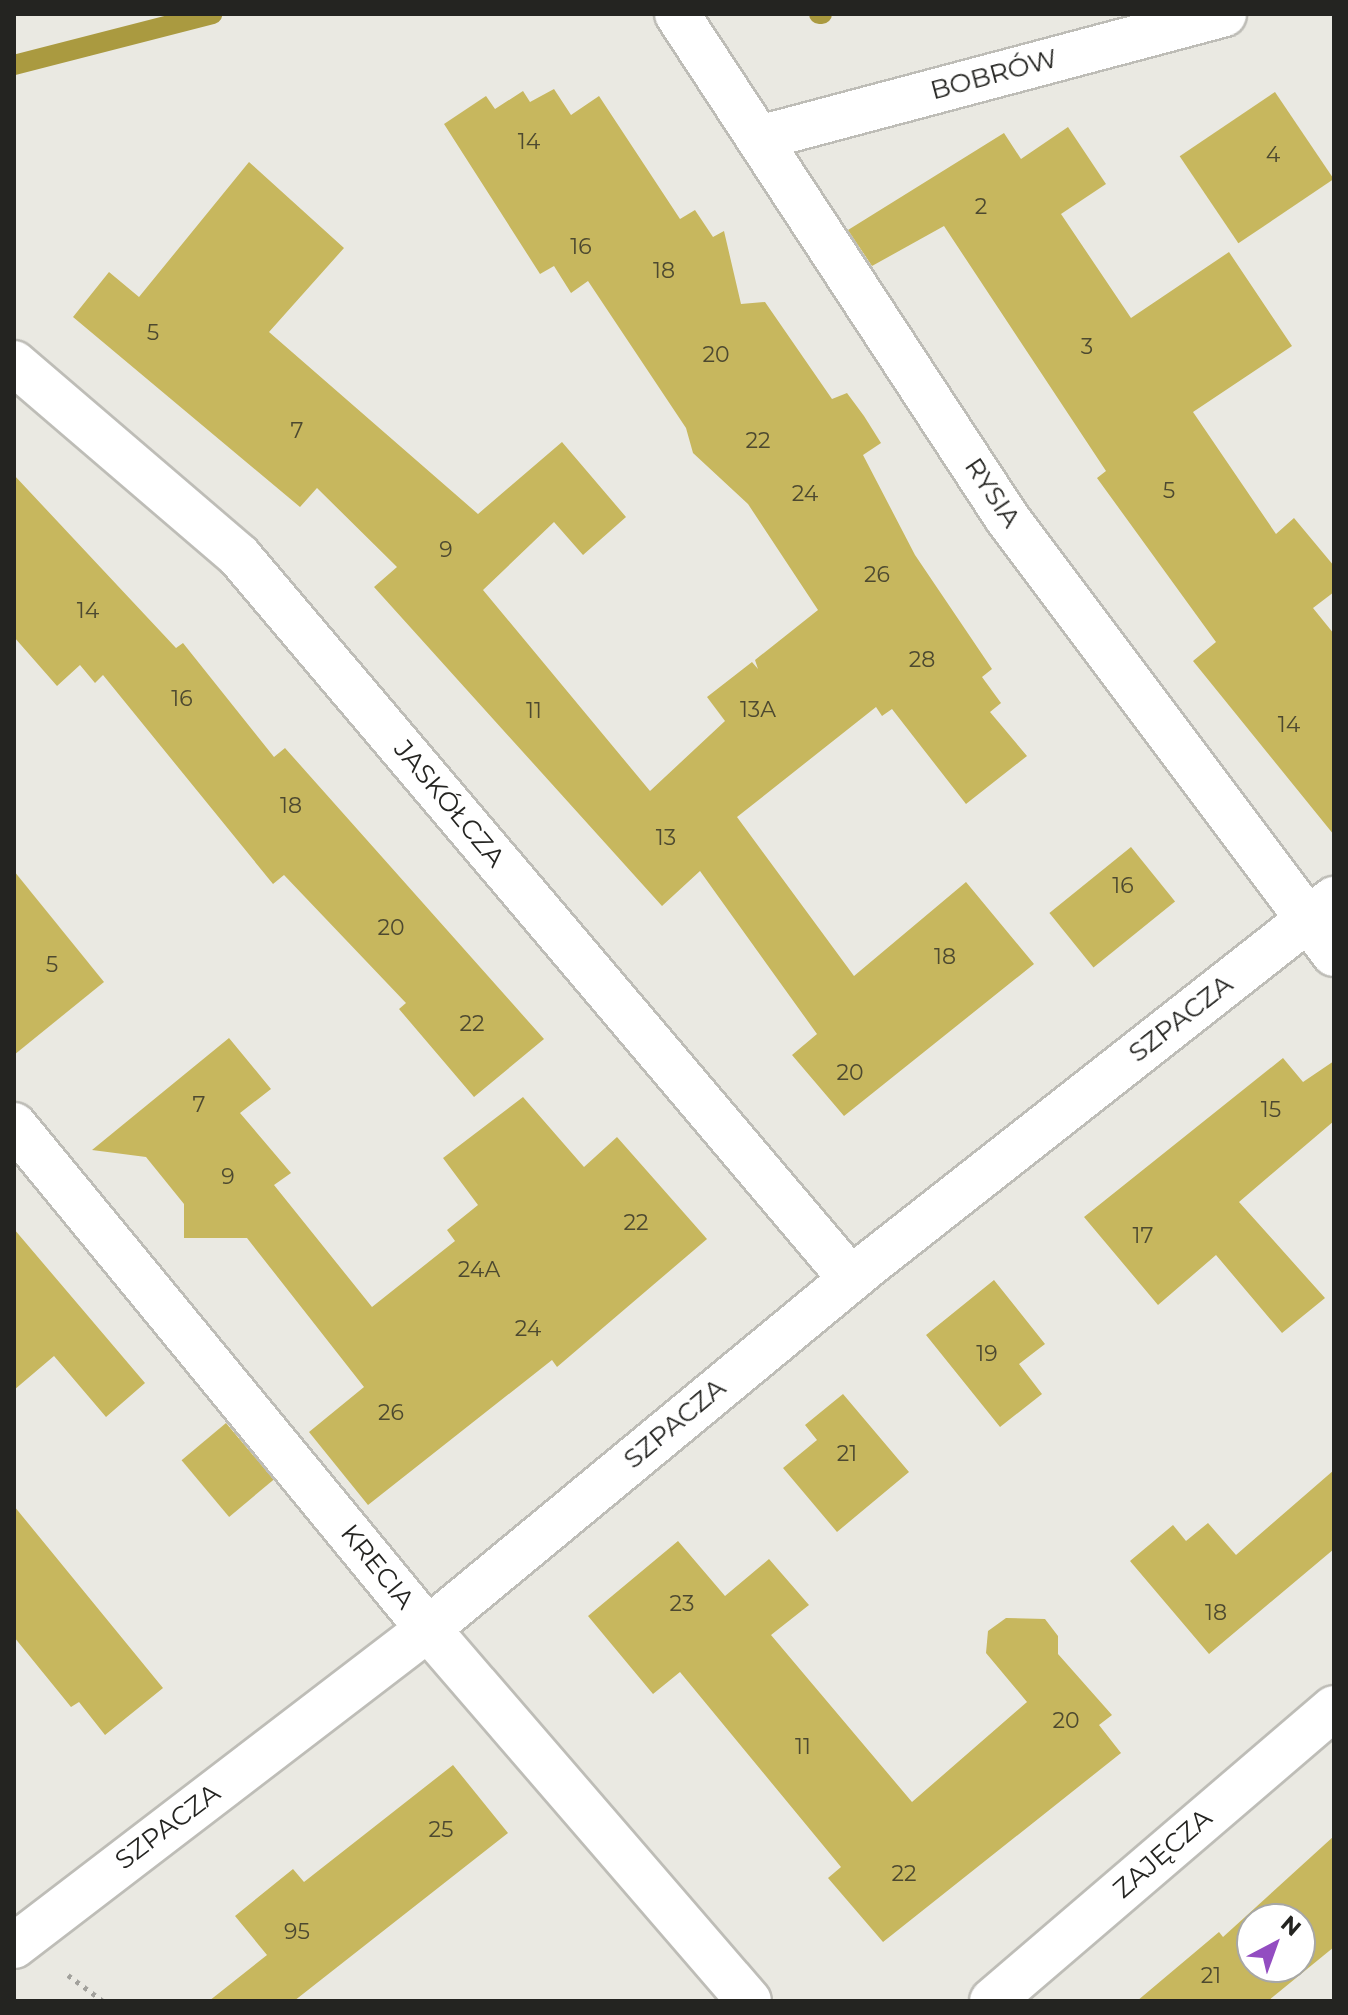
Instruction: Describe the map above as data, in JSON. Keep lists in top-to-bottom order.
{
  "streets": {
    "street": [
      "BOBRÓW",
      "RYSIA",
      "JASKÓŁCZA",
      "SZPACZA",
      "KRECIA",
      "ZAJĘCZA"
    ]
  },
  "crossings": [
    ["BOBRÓW", "RYSIA"],
    ["RYSIA", "SZPACZA"],
    ["JASKÓŁCZA", "SZPACZA"],
    ["SZPACZA", "KRECIA"]
  ],
  "house_numbers": [
    "14",
    "4",
    "2",
    "16",
    "18",
    "5",
    "3",
    "20",
    "7",
    "22",
    "5",
    "24",
    "9",
    "26",
    "14",
    "28",
    "16",
    "13A",
    "11",
    "14",
    "18",
    "13",
    "16",
    "20",
    "18",
    "5",
    "22",
    "20",
    "7",
    "15",
    "9",
    "22",
    "17",
    "24A",
    "24",
    "19",
    "26",
    "21",
    "23",
    "18",
    "20",
    "11",
    "25",
    "22",
    "95",
    "21"
  ],
  "north": "top right"
}
